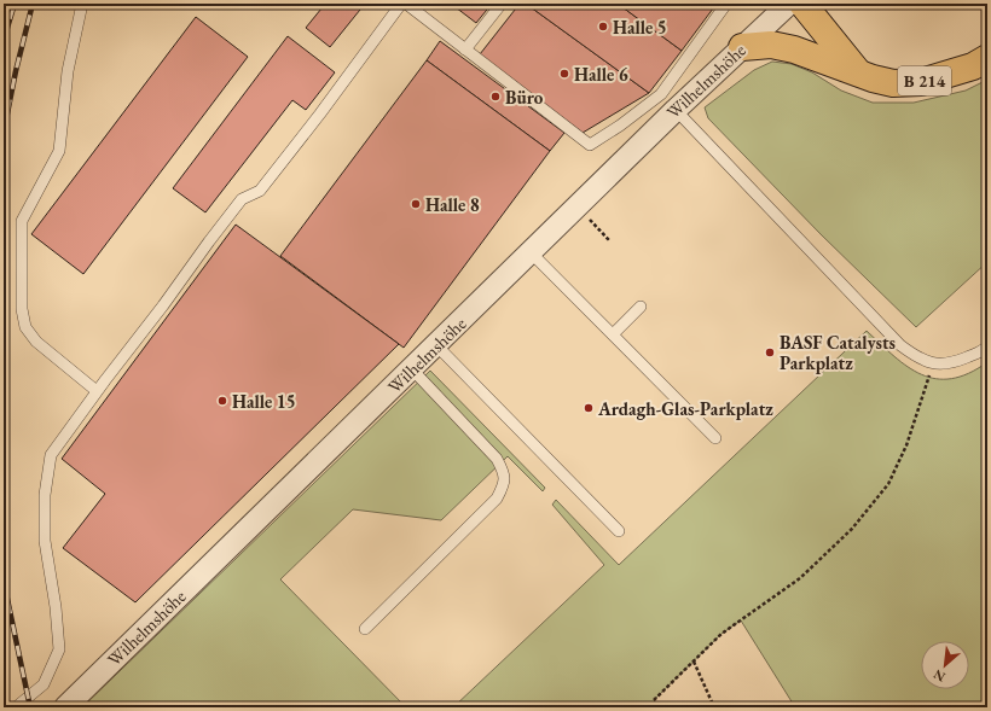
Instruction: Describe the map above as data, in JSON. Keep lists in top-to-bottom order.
{
  "streets": {
    "highway": ["B 214"],
    "street": ["Wilhelmshöhe"]
  },
  "crossings": [
    ["Wilhelmshöhe", "B 214"]
  ],
  "places": [
    "Halle 5",
    "Halle 6",
    "Büro",
    "Halle 8",
    "BASF Catalysts Parkplatz",
    "Halle 15",
    "Ardagh-Glas-Parkplatz"
  ],
  "north": "bottom left"
}
